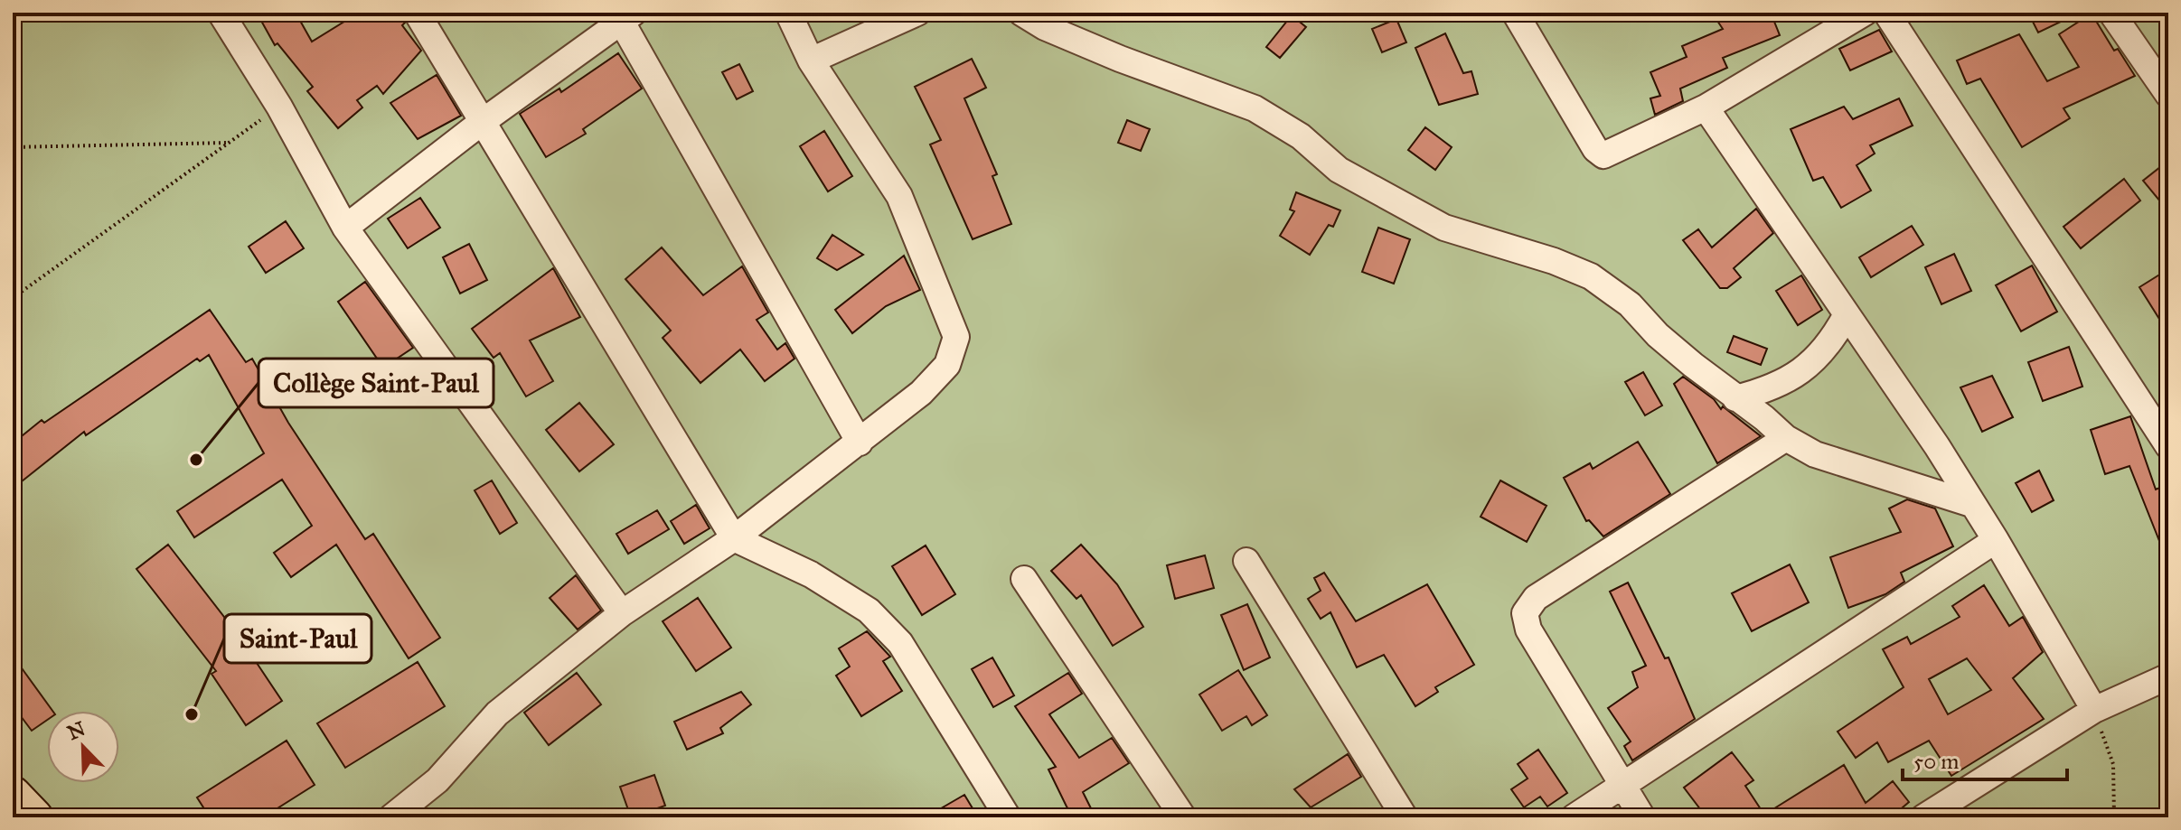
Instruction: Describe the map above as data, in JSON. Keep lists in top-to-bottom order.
{
  "places": ["Collège Saint-Paul", "Saint-Paul"],
  "scale_bar": "50 m",
  "north": "top left"
}
